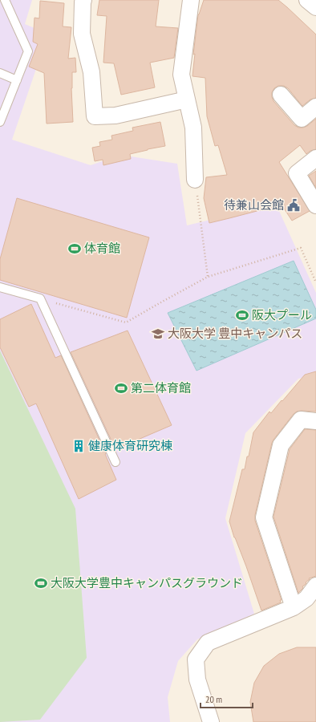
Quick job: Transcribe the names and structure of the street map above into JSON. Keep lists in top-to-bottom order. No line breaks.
{"places":{"public building":["待兼山会館"],"sports":["体育館","阪大プール","第二体育館","大阪大学豊中キャンパスグラウンド"],"school or university":["大阪大学 豊中キャンパス"],"building":["健康体育研究棟"]},"scale_bar":"20 m"}
